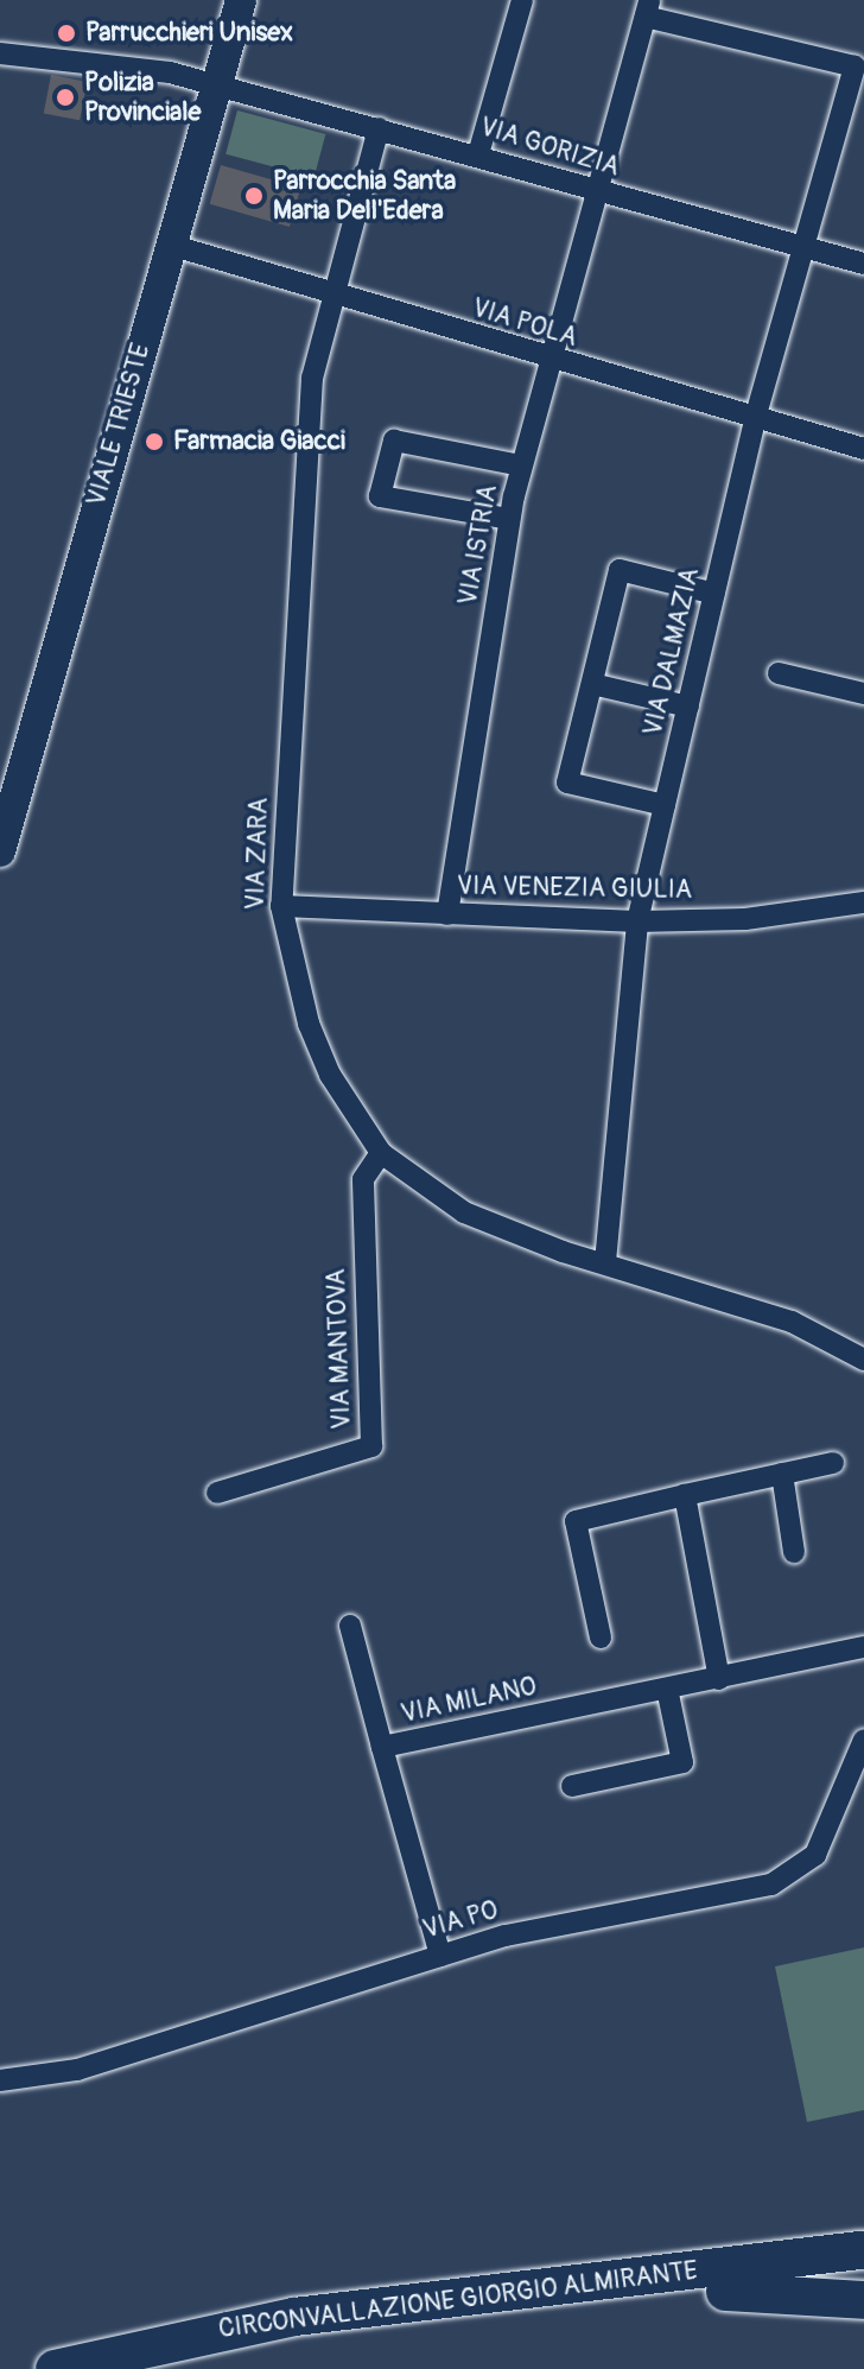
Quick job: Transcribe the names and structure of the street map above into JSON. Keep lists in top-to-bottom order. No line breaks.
{"streets":{"highway":["CIRCONVALLAZIONE GIORGIO ALMIRANTE"],"main road":["VIALE TRIESTE"],"street":["VIA GORIZIA","VIA POLA","VIA ISTRIA","VIA DALMAZIA","VIA ZARA","VIA VENEZIA GIULIA","VIA MANTOVA","VIA MILANO","VIA PO"]},"crossings":[["VIA GORIZIA","VIALE TRIESTE"],["VIA GORIZIA","VIA ISTRIA"],["VIA GORIZIA","VIA DALMAZIA"],["VIA GORIZIA","VIA ZARA"],["VIA POLA","VIALE TRIESTE"],["VIA POLA","VIA ISTRIA"],["VIA POLA","VIA DALMAZIA"],["VIA POLA","VIA ZARA"],["VIA ISTRIA","VIA DALMAZIA"],["VIA ISTRIA","VIA VENEZIA GIULIA"],["VIA DALMAZIA","VIA ZARA"],["VIA DALMAZIA","VIA VENEZIA GIULIA"],["VIA ZARA","VIA VENEZIA GIULIA"],["VIA ZARA","VIA MANTOVA"],["VIA MILANO","VIA PO"]],"places":["Parrucchieri Unisex","Polizia Provinciale","Parrocchia Santa Maria Dell'Edera","Farmacia Giacci"]}
